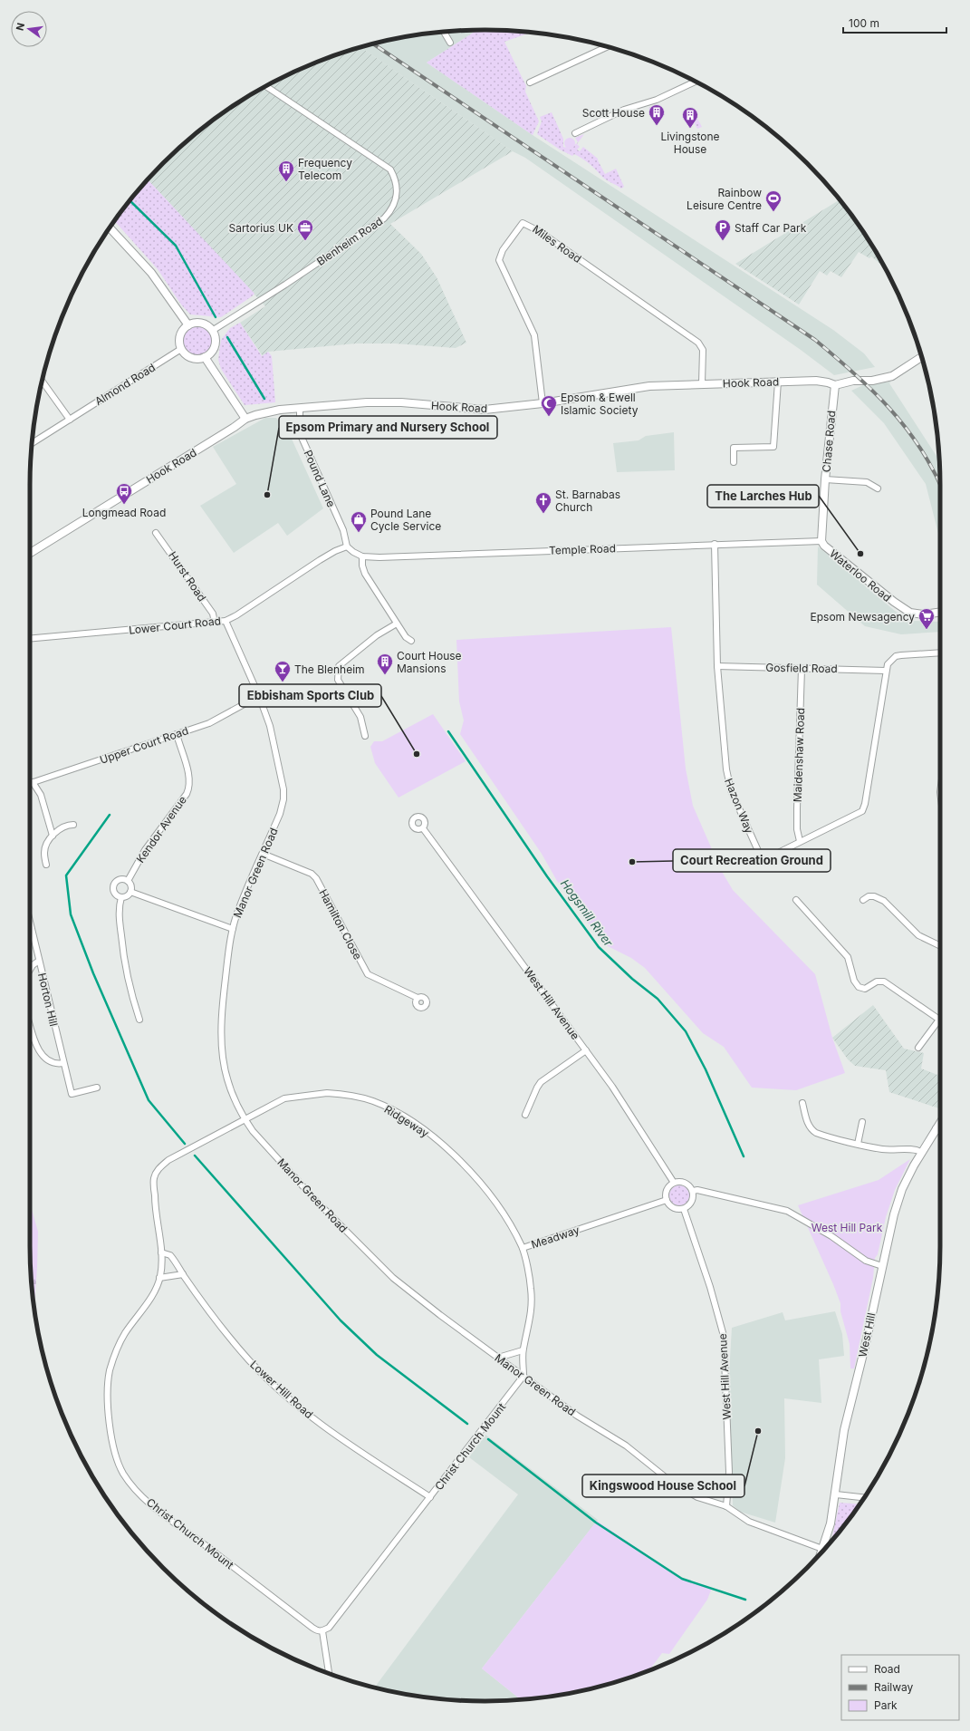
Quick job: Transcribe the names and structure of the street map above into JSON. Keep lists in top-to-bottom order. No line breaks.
{"streets":{"main road":["Hook Road","Chase Road","Waterloo Road","West Hill"],"street":["Blenheim Road","Miles Road","Almond Road","Pound Lane","Temple Road","Hurst Road","Lower Court Road","Gosfield Road","Upper Court Road","Maidenshaw Road","Hazon Way","Kendor Avenue","Manor Green Road","Hamilton Close","Horton Hill","West Hill Avenue","Ridgeway","Meadway","Lower Hill Road","Christ Church Mount"]},"crossings":[["Blenheim Road","Almond Road"],["Miles Road","Hook Road"],["Hook Road","Chase Road"],["Hook Road","Pound Lane"],["Chase Road","Temple Road"],["Chase Road","Waterloo Road"],["Pound Lane","Lower Court Road"],["Temple Road","Waterloo Road"],["Temple Road","Hazon Way"],["Hurst Road","Lower Court Road"],["Lower Court Road","Manor Green Road"],["Gosfield Road","Maidenshaw Road"],["Gosfield Road","Hazon Way"],["Upper Court Road","Kendor Avenue"],["Upper Court Road","Manor Green Road"],["Maidenshaw Road","Hazon Way"],["Manor Green Road","Hamilton Close"],["Manor Green Road","West Hill Avenue"],["Manor Green Road","Ridgeway"],["Manor Green Road","Meadway"],["Manor Green Road","West Hill"],["Manor Green Road","Christ Church Mount"],["West Hill Avenue","Meadway"],["Ridgeway","Meadway"],["Ridgeway","Christ Church Mount"],["Meadway","Christ Church Mount"],["Lower Hill Road","Christ Church Mount"]],"water":["Hogsmill River"],"parks":["West Hill Park"],"places":{"building":["Scott House","Livingstone House","Frequency Telecom","Court House Mansions"],"sports":["Rainbow Leisure Centre"],"office":["Sartorius UK"],"parking":["Staff Car Park"],"mosque":["Epsom & Ewell Islamic Society"],"other":["Epsom Primary and Nursery School","The Larches Hub","Ebbisham Sports Club","Court Recreation Ground","Kingswood House School"],"bus stop":["Longmead Road"],"church":["St. Barnabas Church"],"shop":["Pound Lane Cycle Service"],"supermarket":["Epsom Newsagency"],"bar":["The Blenheim"]},"legend":["Road","Railway","Park"],"scale_bar":"100 m","north":"left"}
